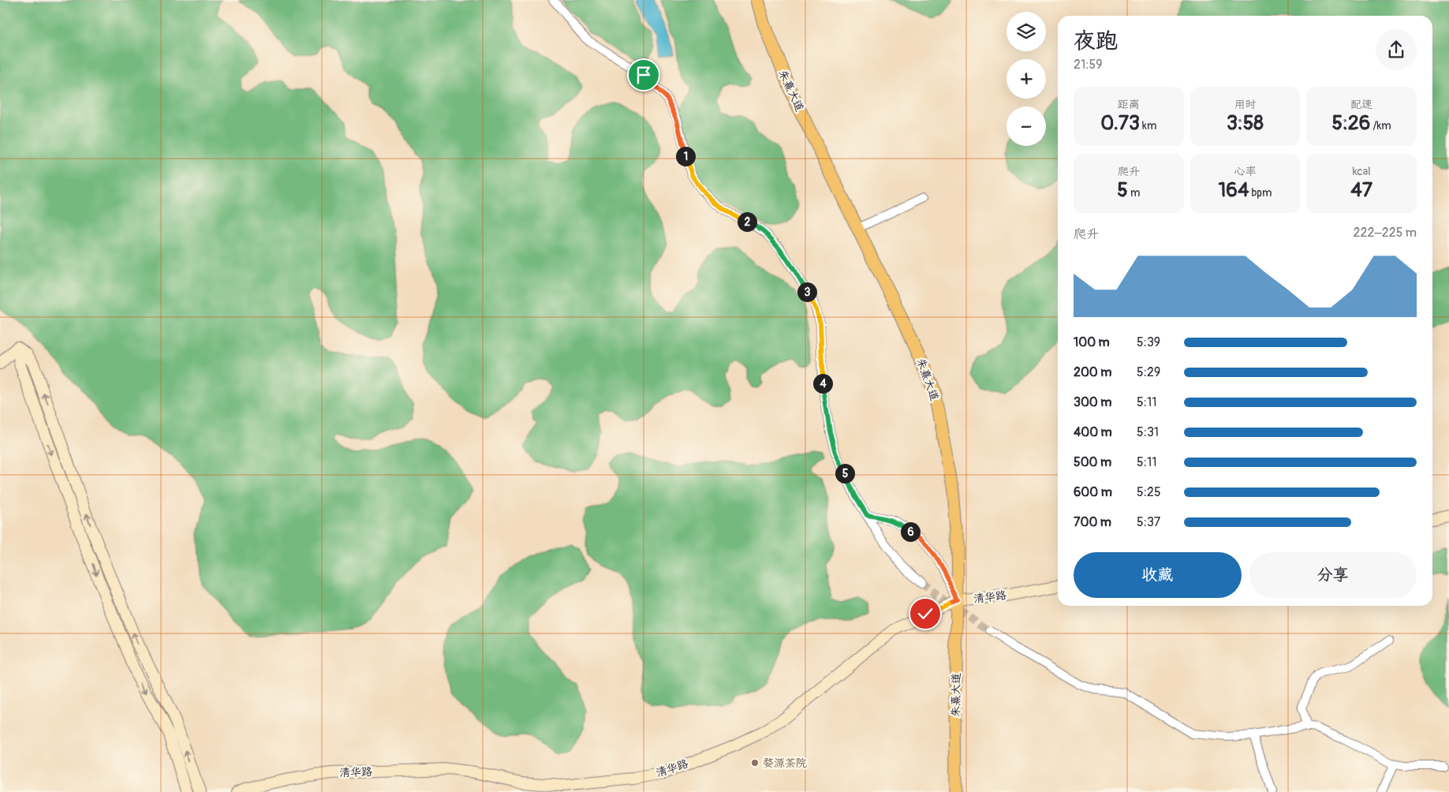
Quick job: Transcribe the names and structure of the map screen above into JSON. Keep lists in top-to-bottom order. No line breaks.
{"streets":{"main road":["朱熹大道","清华路"]},"crossings":[["朱熹大道","清华路"]],"places":["婺源茶院"],"page":{"map_buttons":["+","−"],"heading":["夜跑","21:59"],"stats":[["距离","0.73 km"],["用时","3:58"],["配速","5:26 /km"],["爬升","5 m"],["心率","164 bpm"],["kcal","47"]],"pins":["1","2","3","4","5","6"],"chart":["爬升","222–225 m"],"list":[{"name":"100 m","note":"5:39"},{"name":"200 m","note":"5:29"},{"name":"300 m","note":"5:11"},{"name":"400 m","note":"5:31"},{"name":"500 m","note":"5:11"},{"name":"600 m","note":"5:25"},{"name":"700 m","note":"5:37"}],"buttons":["收藏","分享"]}}
